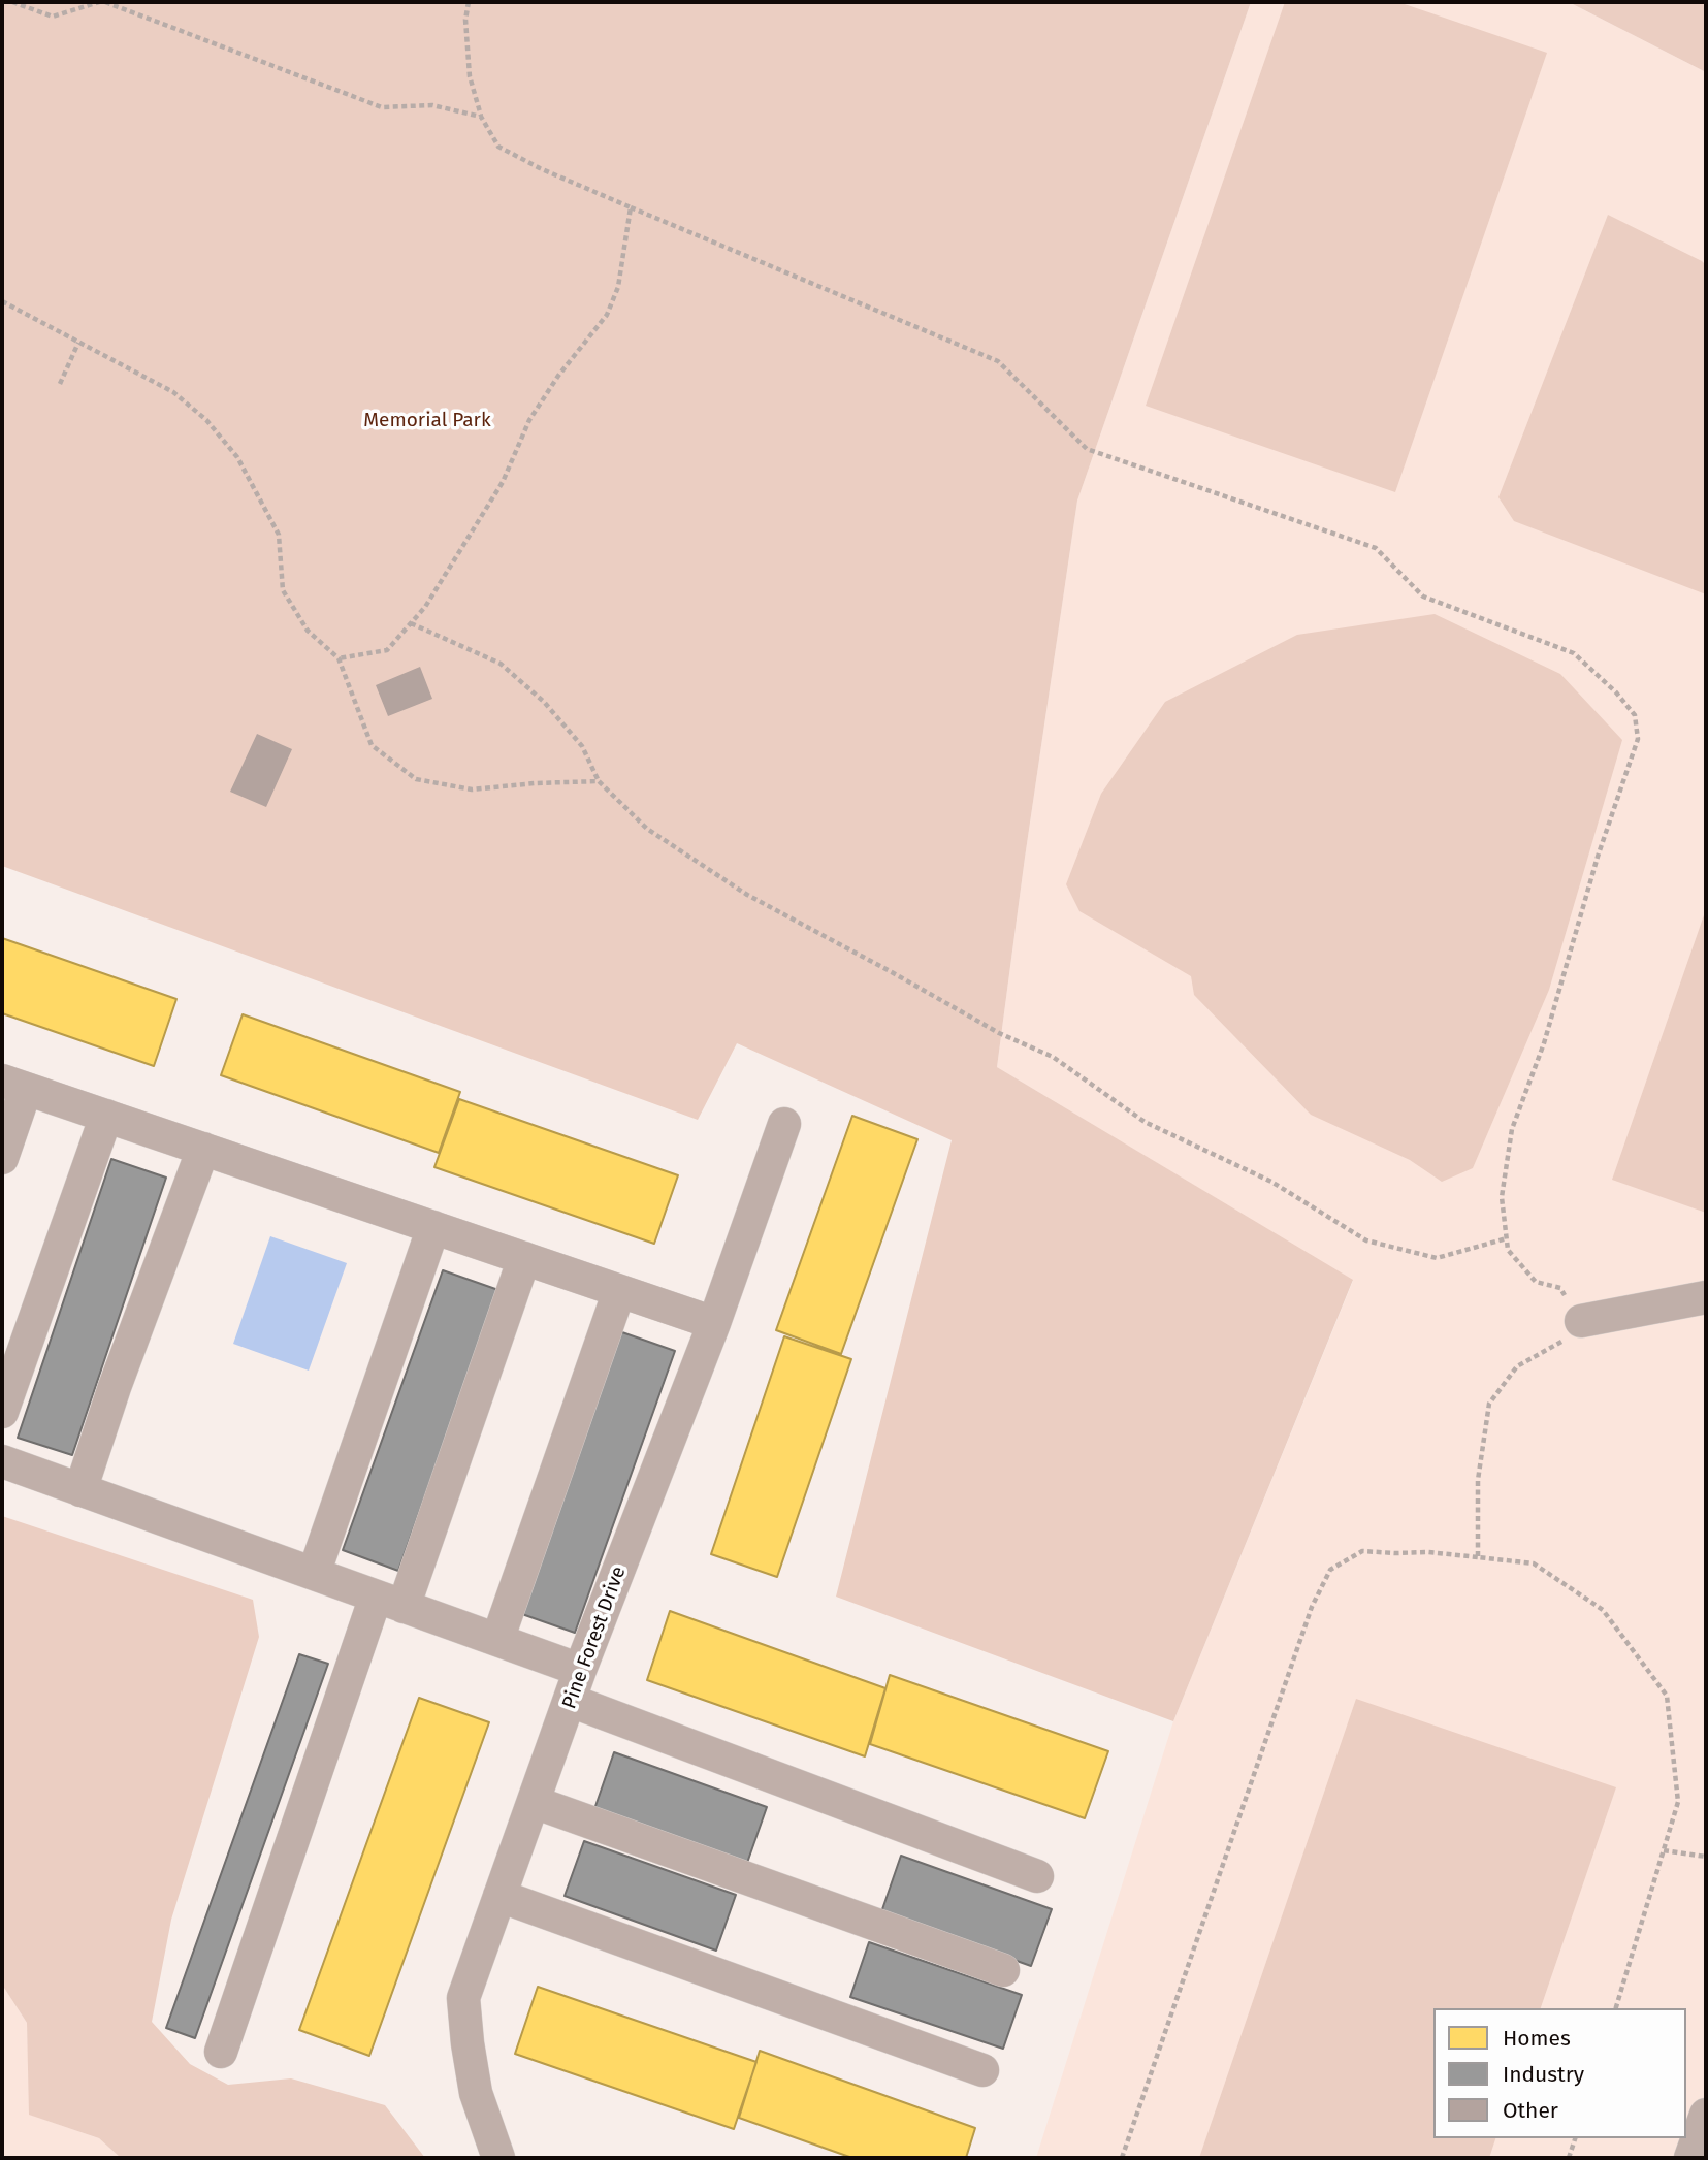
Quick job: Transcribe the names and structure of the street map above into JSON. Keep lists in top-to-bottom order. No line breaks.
{"streets":{"street":["Pine Forest Drive"]},"parks":["Memorial Park"],"legend":["Homes","Industry","Other"]}
